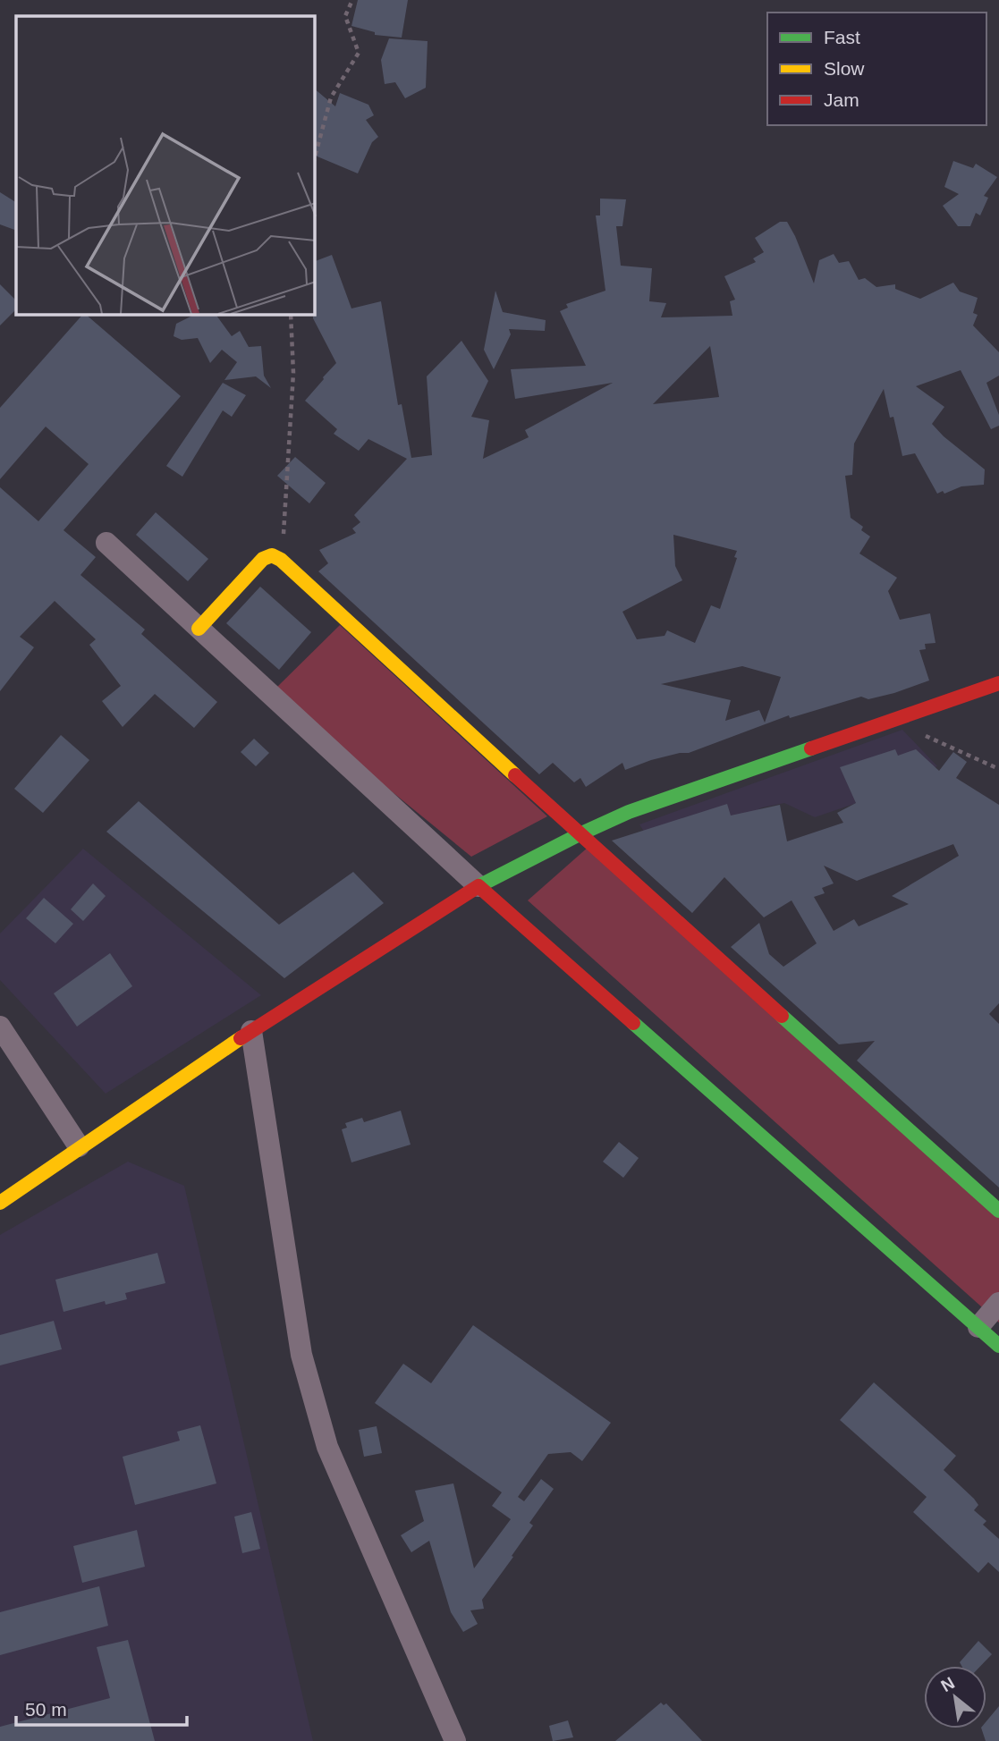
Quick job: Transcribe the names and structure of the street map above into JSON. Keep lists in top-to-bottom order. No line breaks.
{"legend":["Fast","Slow","Jam"],"scale_bar":"50 m","north":"top left"}
